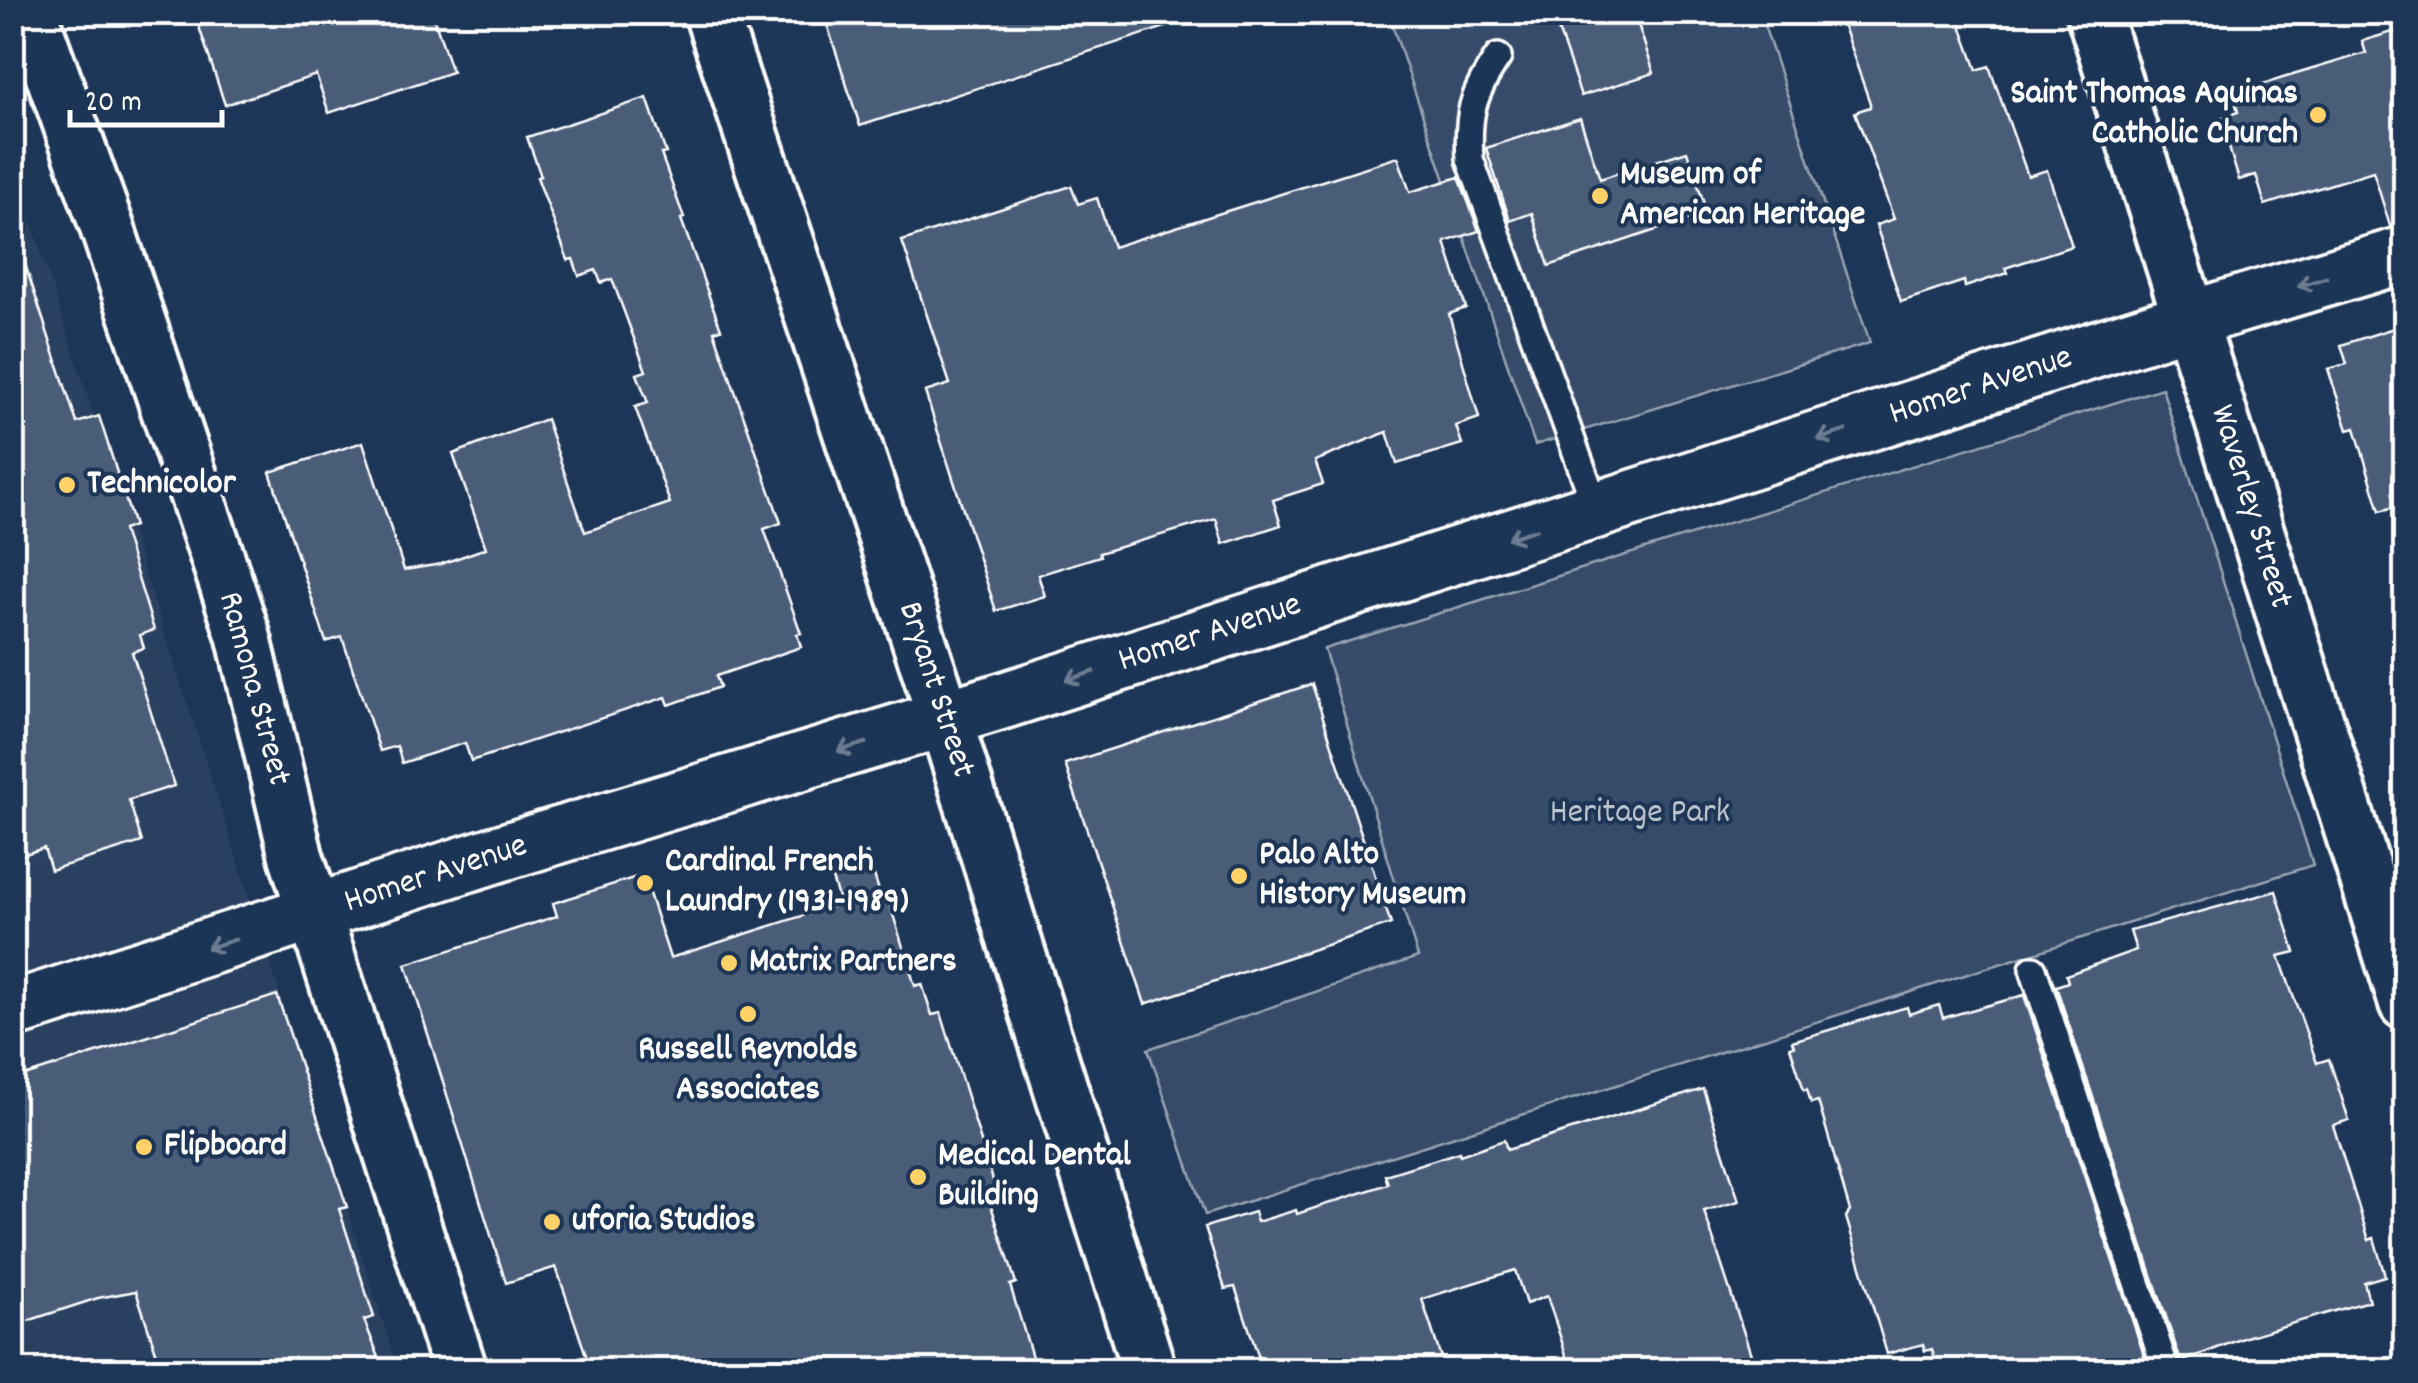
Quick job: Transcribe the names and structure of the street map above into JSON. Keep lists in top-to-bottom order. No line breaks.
{"streets":{"street":["Homer Avenue","Waverley Street","Ramona Street","Bryant Street"]},"crossings":[["Homer Avenue","Waverley Street"],["Homer Avenue","Ramona Street"],["Homer Avenue","Bryant Street"]],"one_way":["Homer Avenue"],"parks":["Heritage Park"],"places":["Saint Thomas Aquinas Catholic Church","Museum of American Heritage","Technicolor","Palo Alto History Museum","Cardinal French Laundry (1931-1989)","Matrix Partners","Russell Reynolds Associates","Flipboard","Medical Dental Building","uforia Studios"],"scale_bar":"20 m"}
